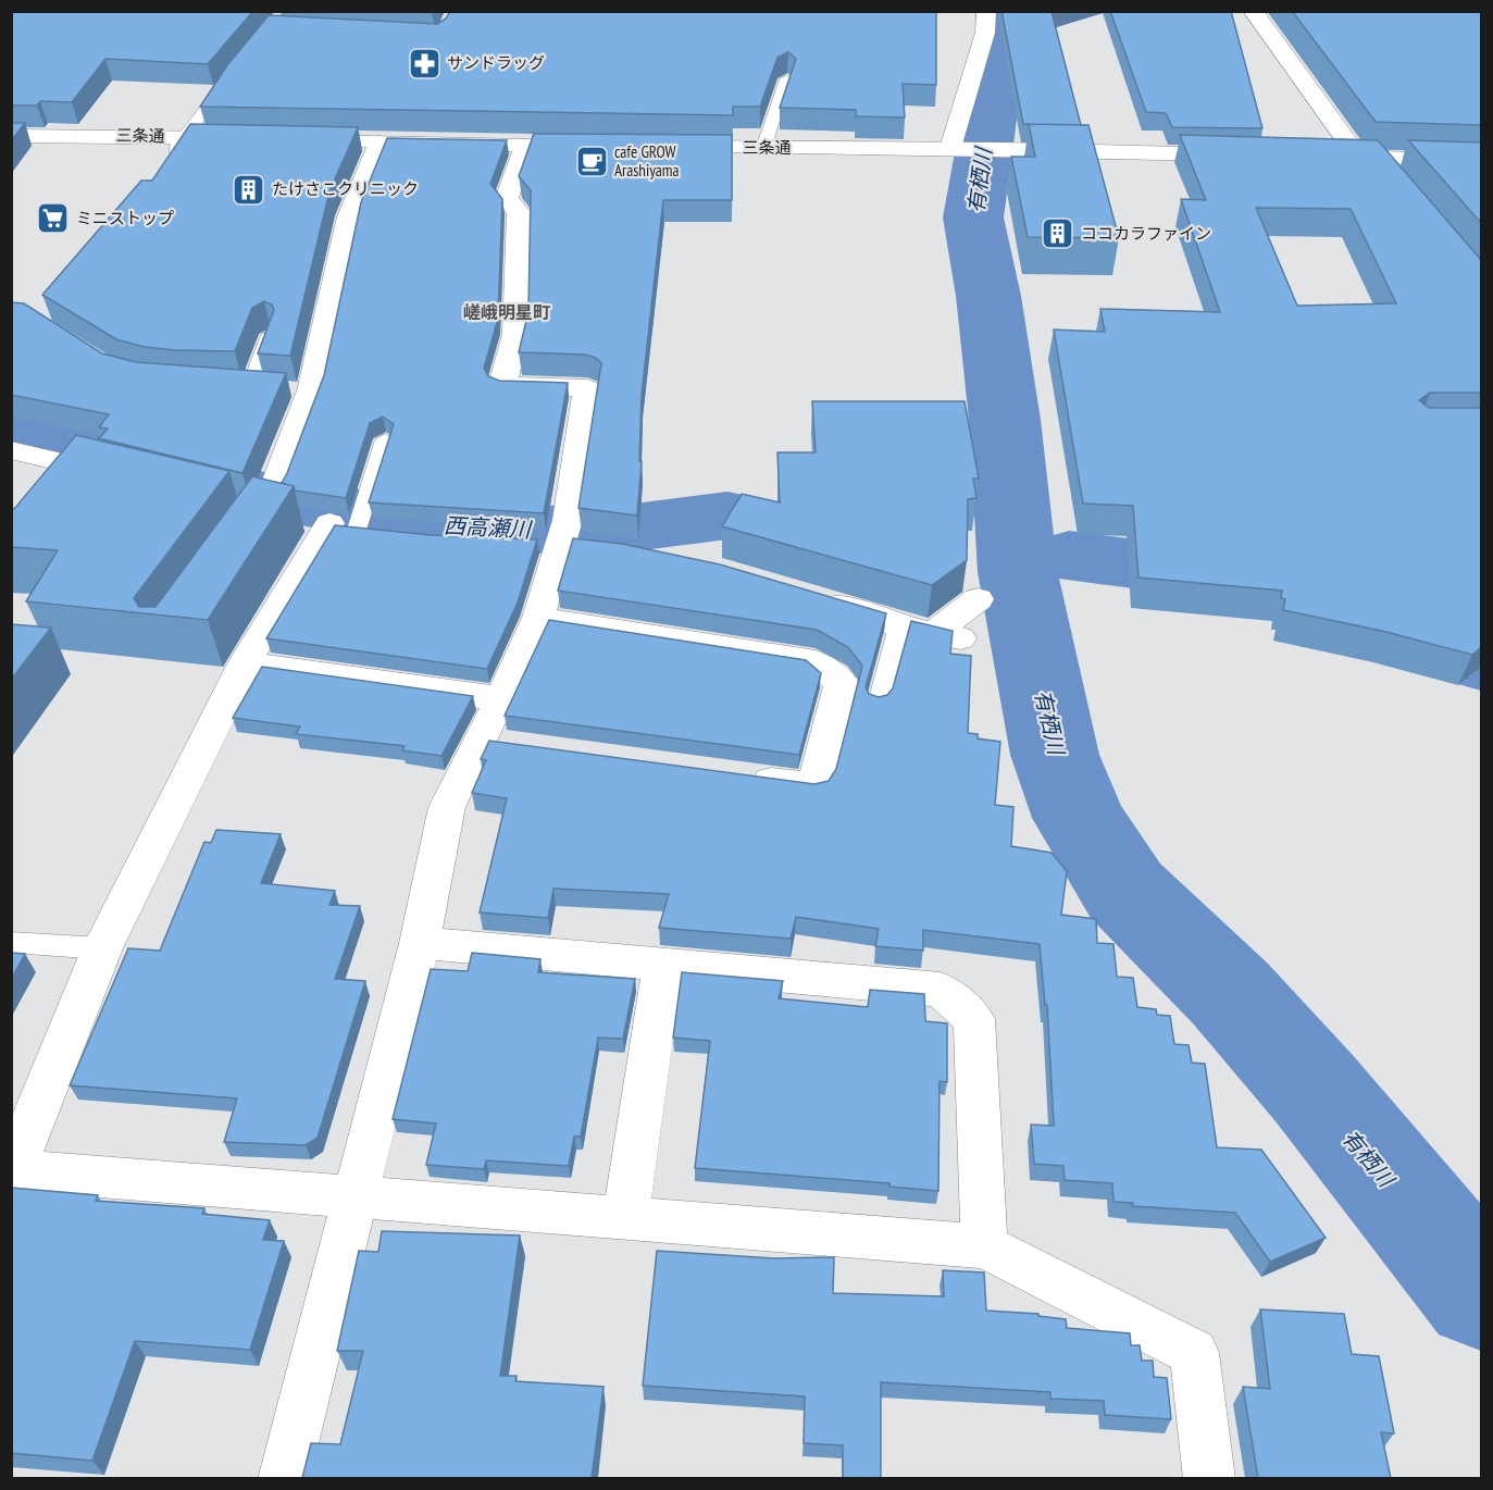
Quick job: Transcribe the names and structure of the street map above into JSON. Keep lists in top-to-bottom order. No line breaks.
{"streets":{"street":["三条通"]},"districts":["嵯峨明星町"],"water":["有栖川","西高瀬川"],"places":{"pharmacy":["サンドラッグ"],"cafe":["cafe GROW Arashiyama"],"building":["たけさこクリニック","ココカラファイン"],"supermarket":["ミニストップ"]}}
